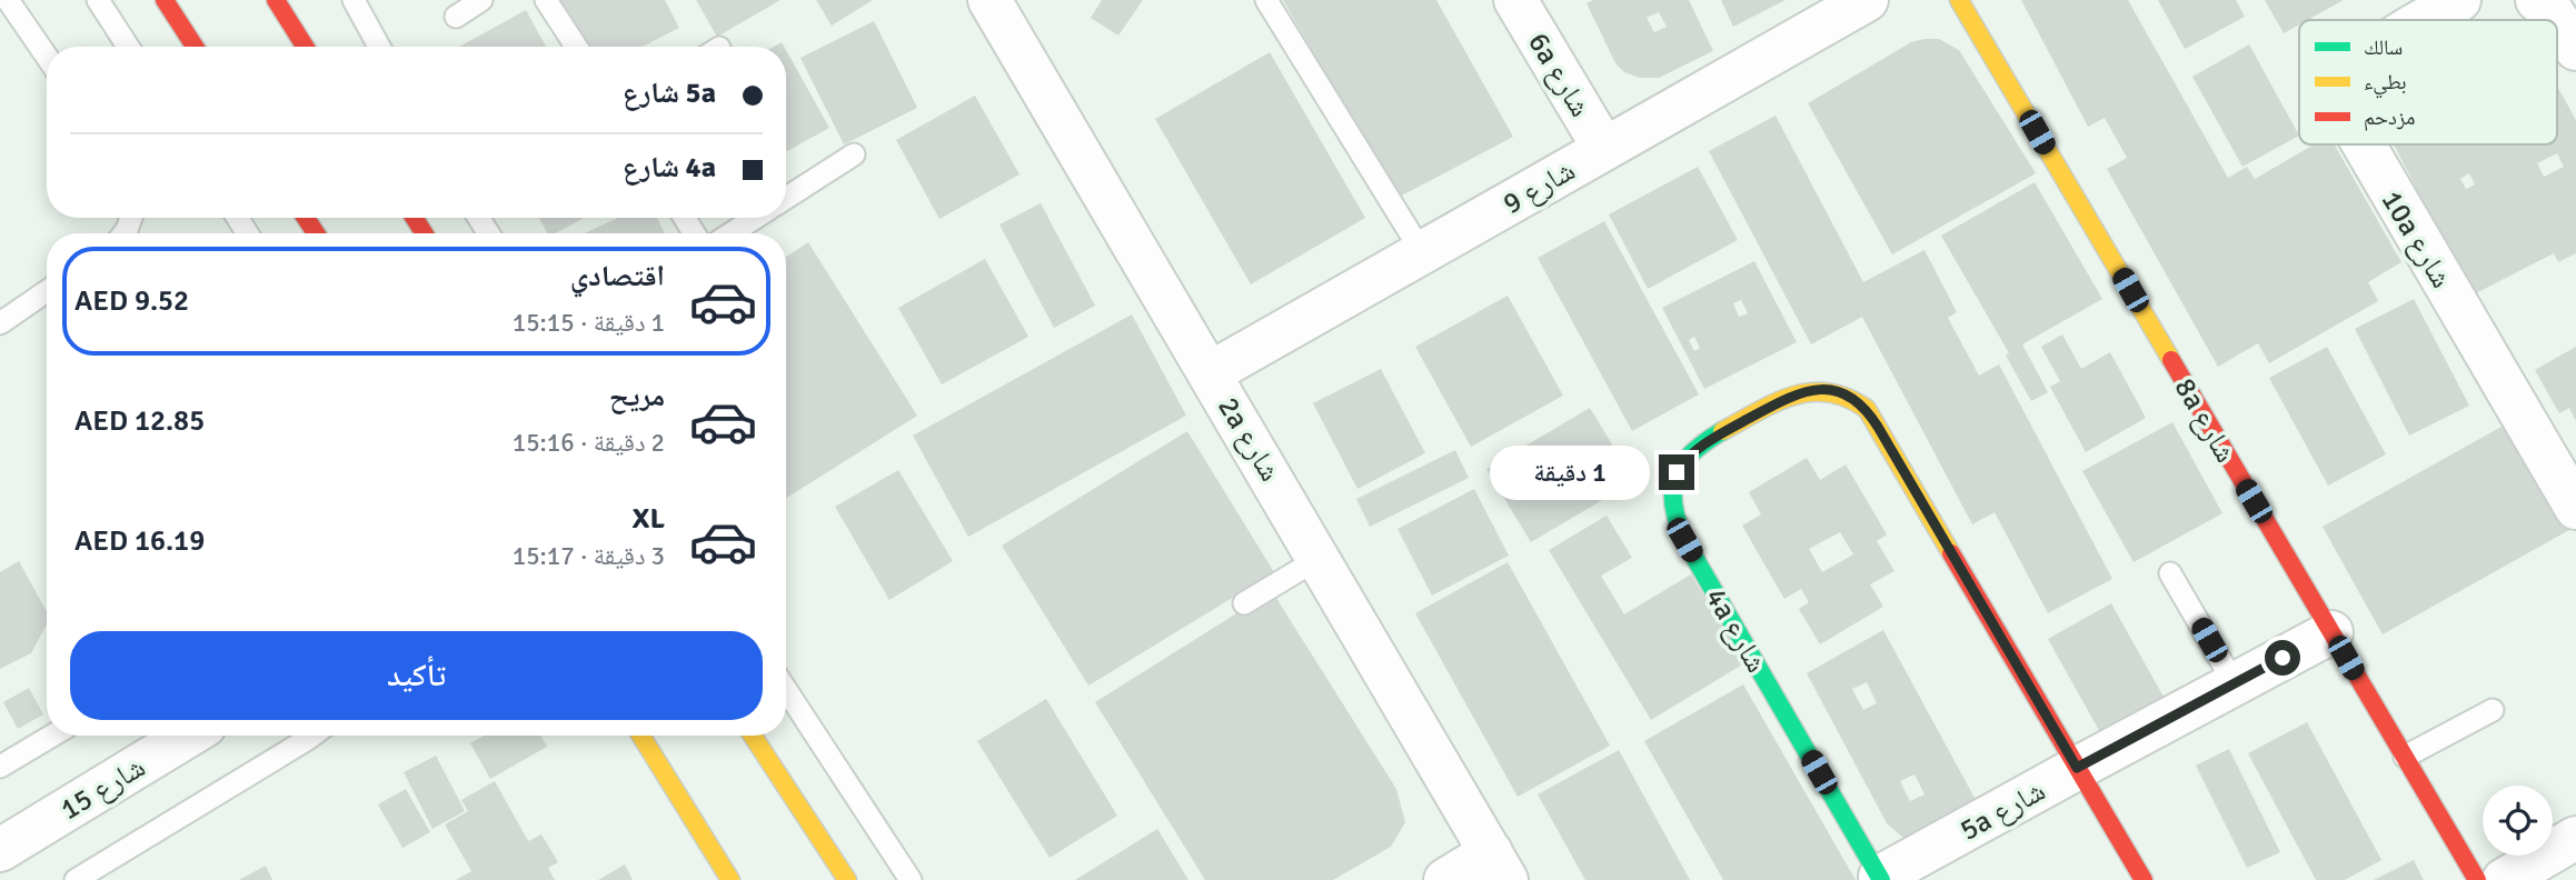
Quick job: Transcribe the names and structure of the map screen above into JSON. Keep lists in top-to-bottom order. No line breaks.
{"streets":{"street":["6a شارع","شارع 9","10a شارع","8a شارع","2a شارع","4a شارع","شارع 15","5a شارع"]},"crossings":[["6a شارع","شارع 9"],["شارع 9","2a شارع"],["8a شارع","5a شارع"],["4a شارع","5a شارع"]],"legend":["سالك","بطيء","مزدحم"],"page":{"banner":["5a شارع","4a شارع"],"list":[{"name":"اقتصادي","note":"1 دقيقة · 15:15","value":"AED 9.52"},{"name":"مريح","note":"2 دقيقة · 15:16","value":"AED 12.85"},{"name":"XL","note":"3 دقيقة · 15:17","value":"AED 16.19"}],"bubble":"1 دقيقة","buttons":"تأكيد"}}
